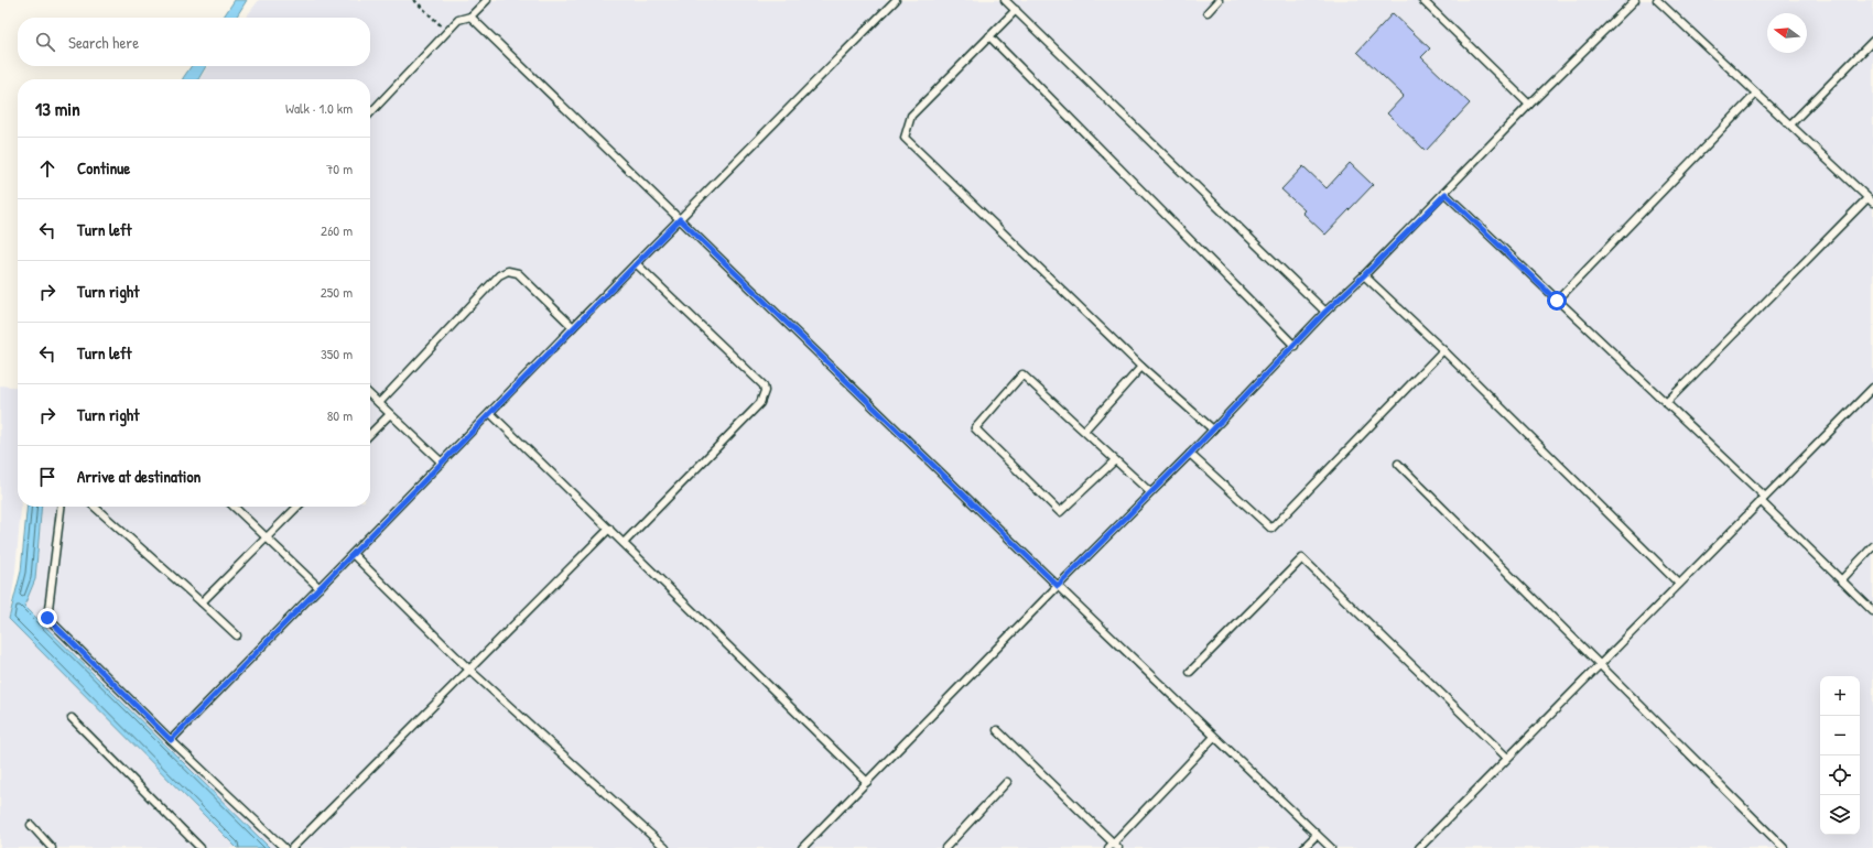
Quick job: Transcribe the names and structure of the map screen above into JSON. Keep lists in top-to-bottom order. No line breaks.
{"north":"left","page":{"search":"Search here","heading":["13 min","Walk · 1.0 km"],"list":[["Continue","70 m"],["Turn left","260 m"],["Turn right","250 m"],["Turn left","350 m"],["Turn right","80 m"],"Arrive at destination"],"map_buttons":["+","−"]}}
